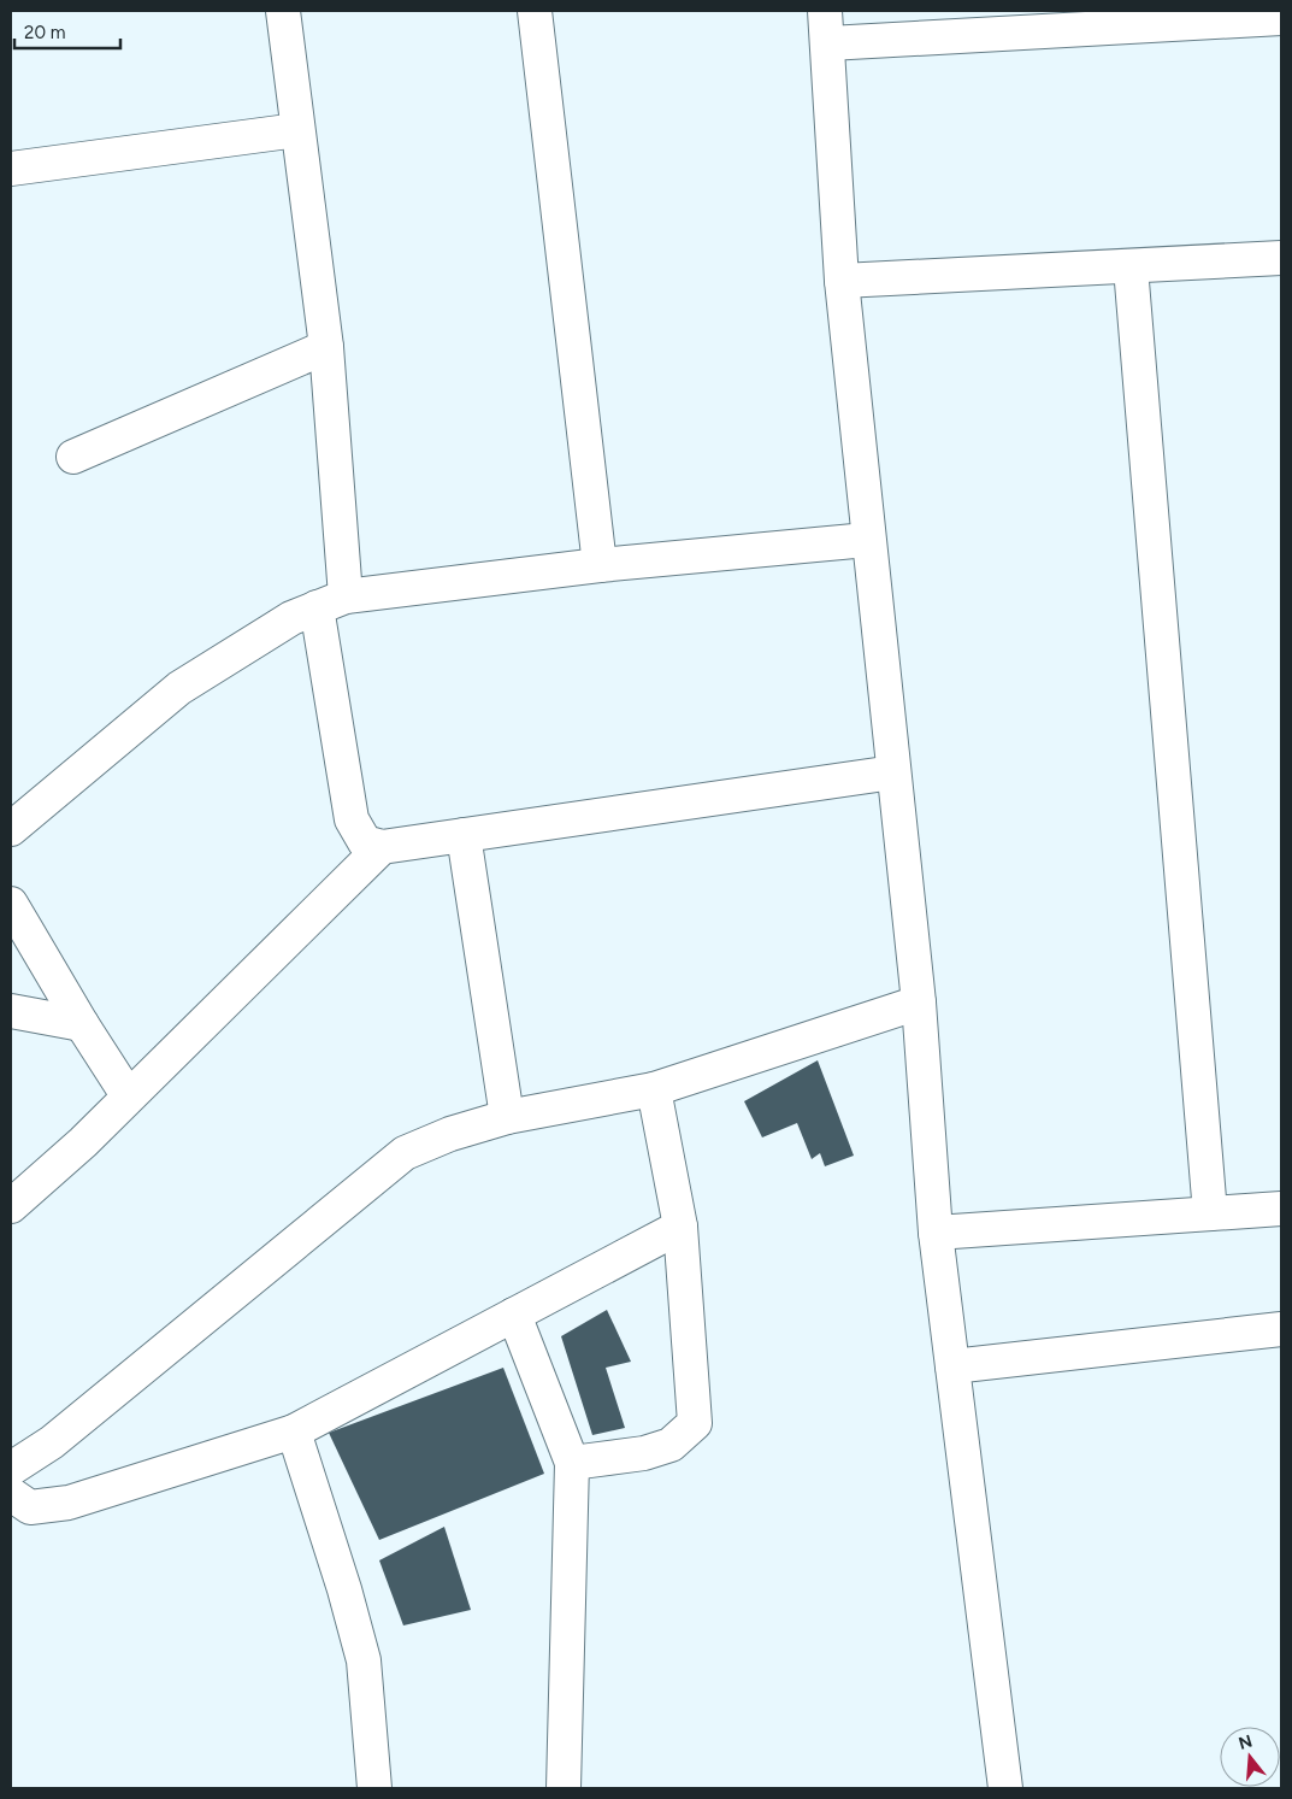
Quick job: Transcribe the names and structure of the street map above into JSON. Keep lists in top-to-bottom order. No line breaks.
{"scale_bar":"20 m","north":"top"}
